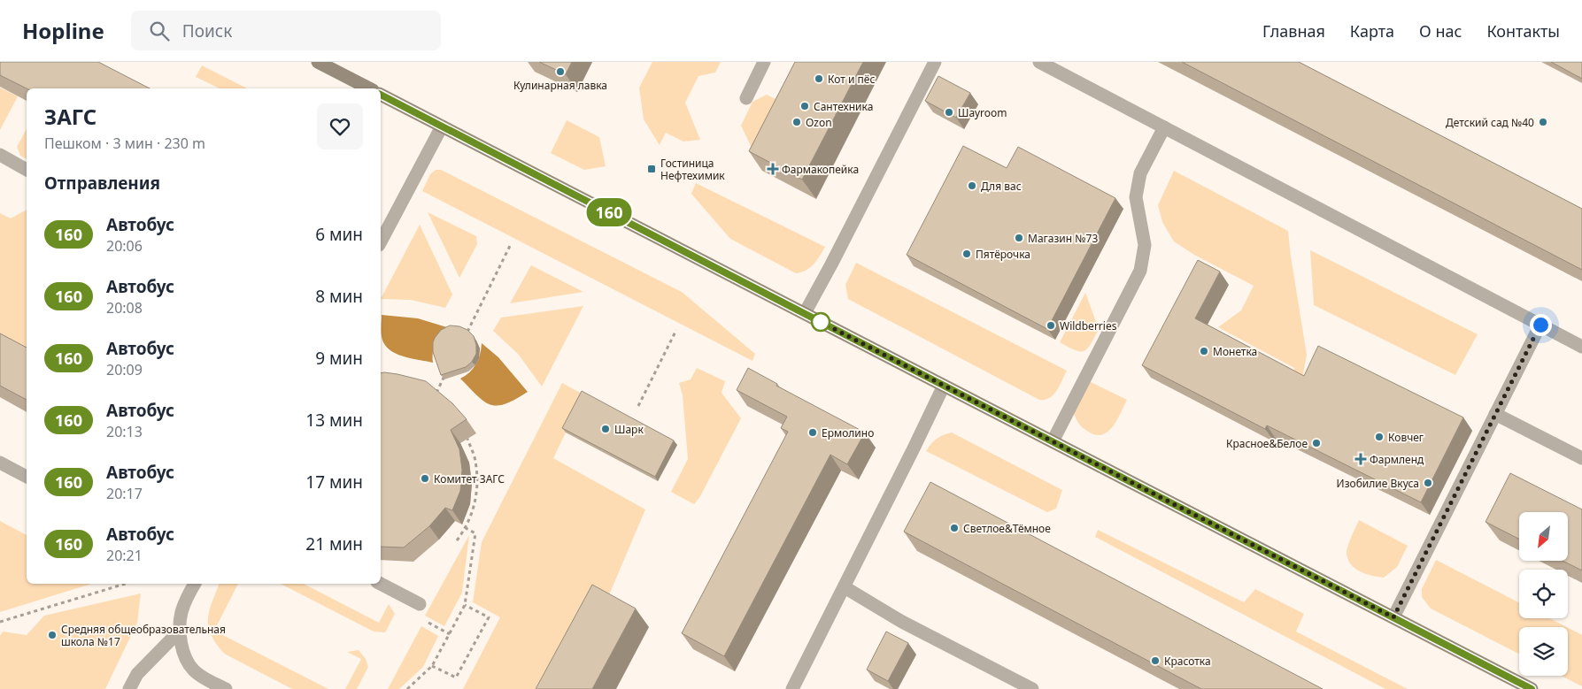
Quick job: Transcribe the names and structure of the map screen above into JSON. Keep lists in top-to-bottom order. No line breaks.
{"places":{"other":["Кулинарная лавка","Кот и пёс","Сантехника","Шауroom","Ozon","Детский сад №40","Для вас","Магазин №73","Пятёрочка","Wildberries","Монетка","Шарк","Ермолино","Ковчег","Красное&Белое","Комитет ЗАГС","Изобилие Вкуса","Светлое&Тёмное","Средняя общеобразовательная школа №17","Красотка"],"transit":["Гостиница Нефтехимик"],"health":["Фармакопейка","Фармленд"]},"lines":["bus line 160"],"north":"bottom left","page":{"header":"Hopline","search":"Поиск","nav":["Главная","Карта","О нас","Контакты"],"on_map":"160","heading":[["ЗАГС","Пешком · 3 мин · 230 m"],"Отправления"],"list":[{"mark":"160","name":"Автобус","note":"20:06","value":"6 мин"},{"mark":"160","name":"Автобус","note":"20:08","value":"8 мин"},{"mark":"160","name":"Автобус","note":"20:09","value":"9 мин"},{"mark":"160","name":"Автобус","note":"20:13","value":"13 мин"},{"mark":"160","name":"Автобус","note":"20:17","value":"17 мин"},{"mark":"160","name":"Автобус","note":"20:21","value":"21 мин"}]}}
